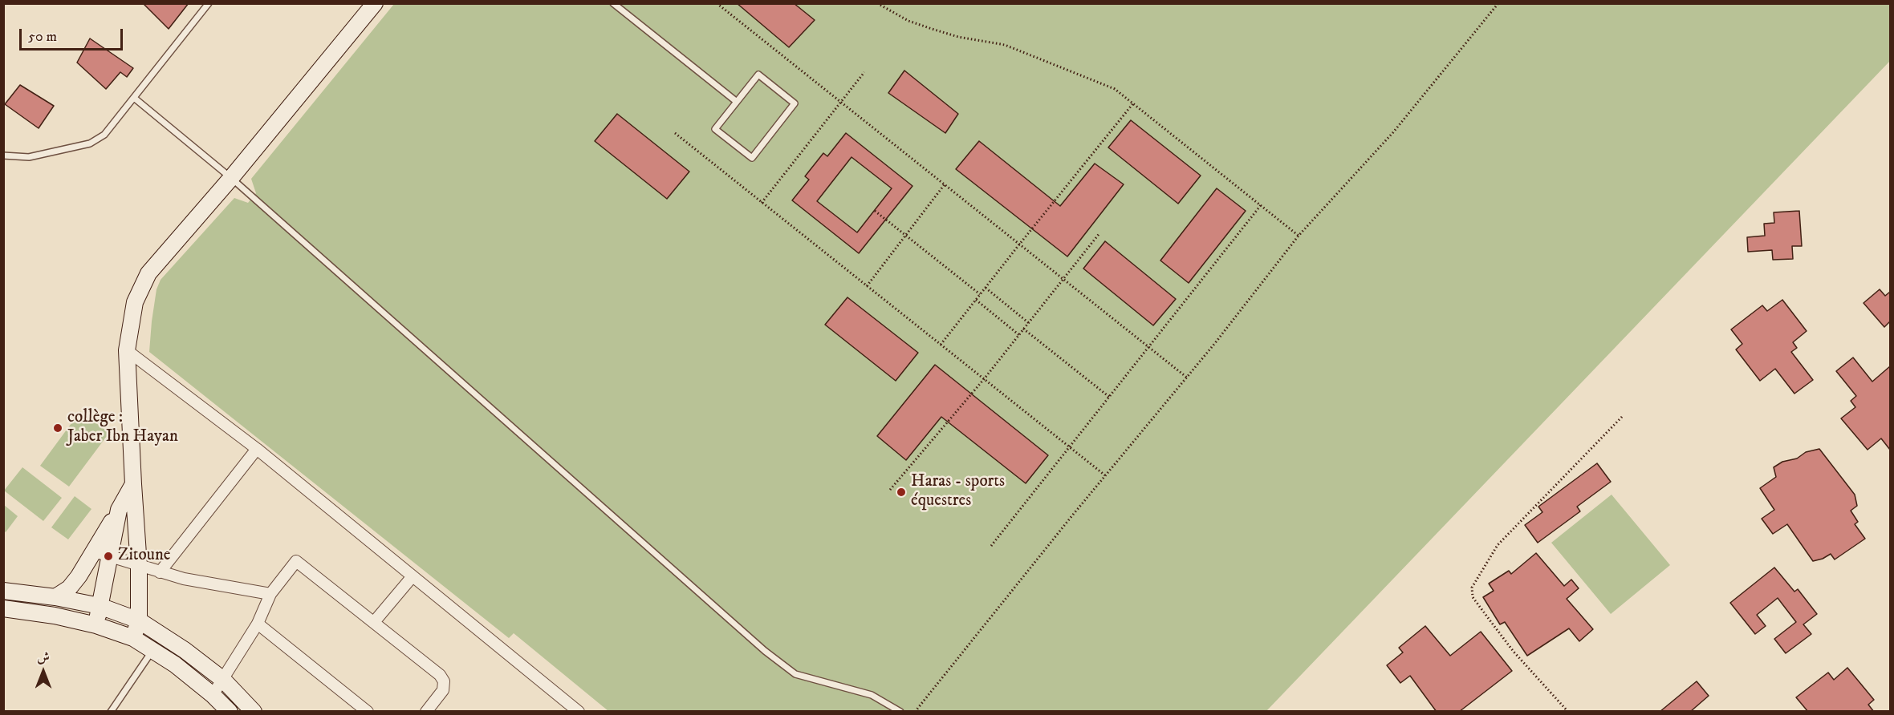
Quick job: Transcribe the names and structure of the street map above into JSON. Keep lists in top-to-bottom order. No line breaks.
{"places":["collège : Jaber Ibn Hayan","Haras - sports équestres","Zitoune"],"scale_bar":"50 m","north":"top"}
